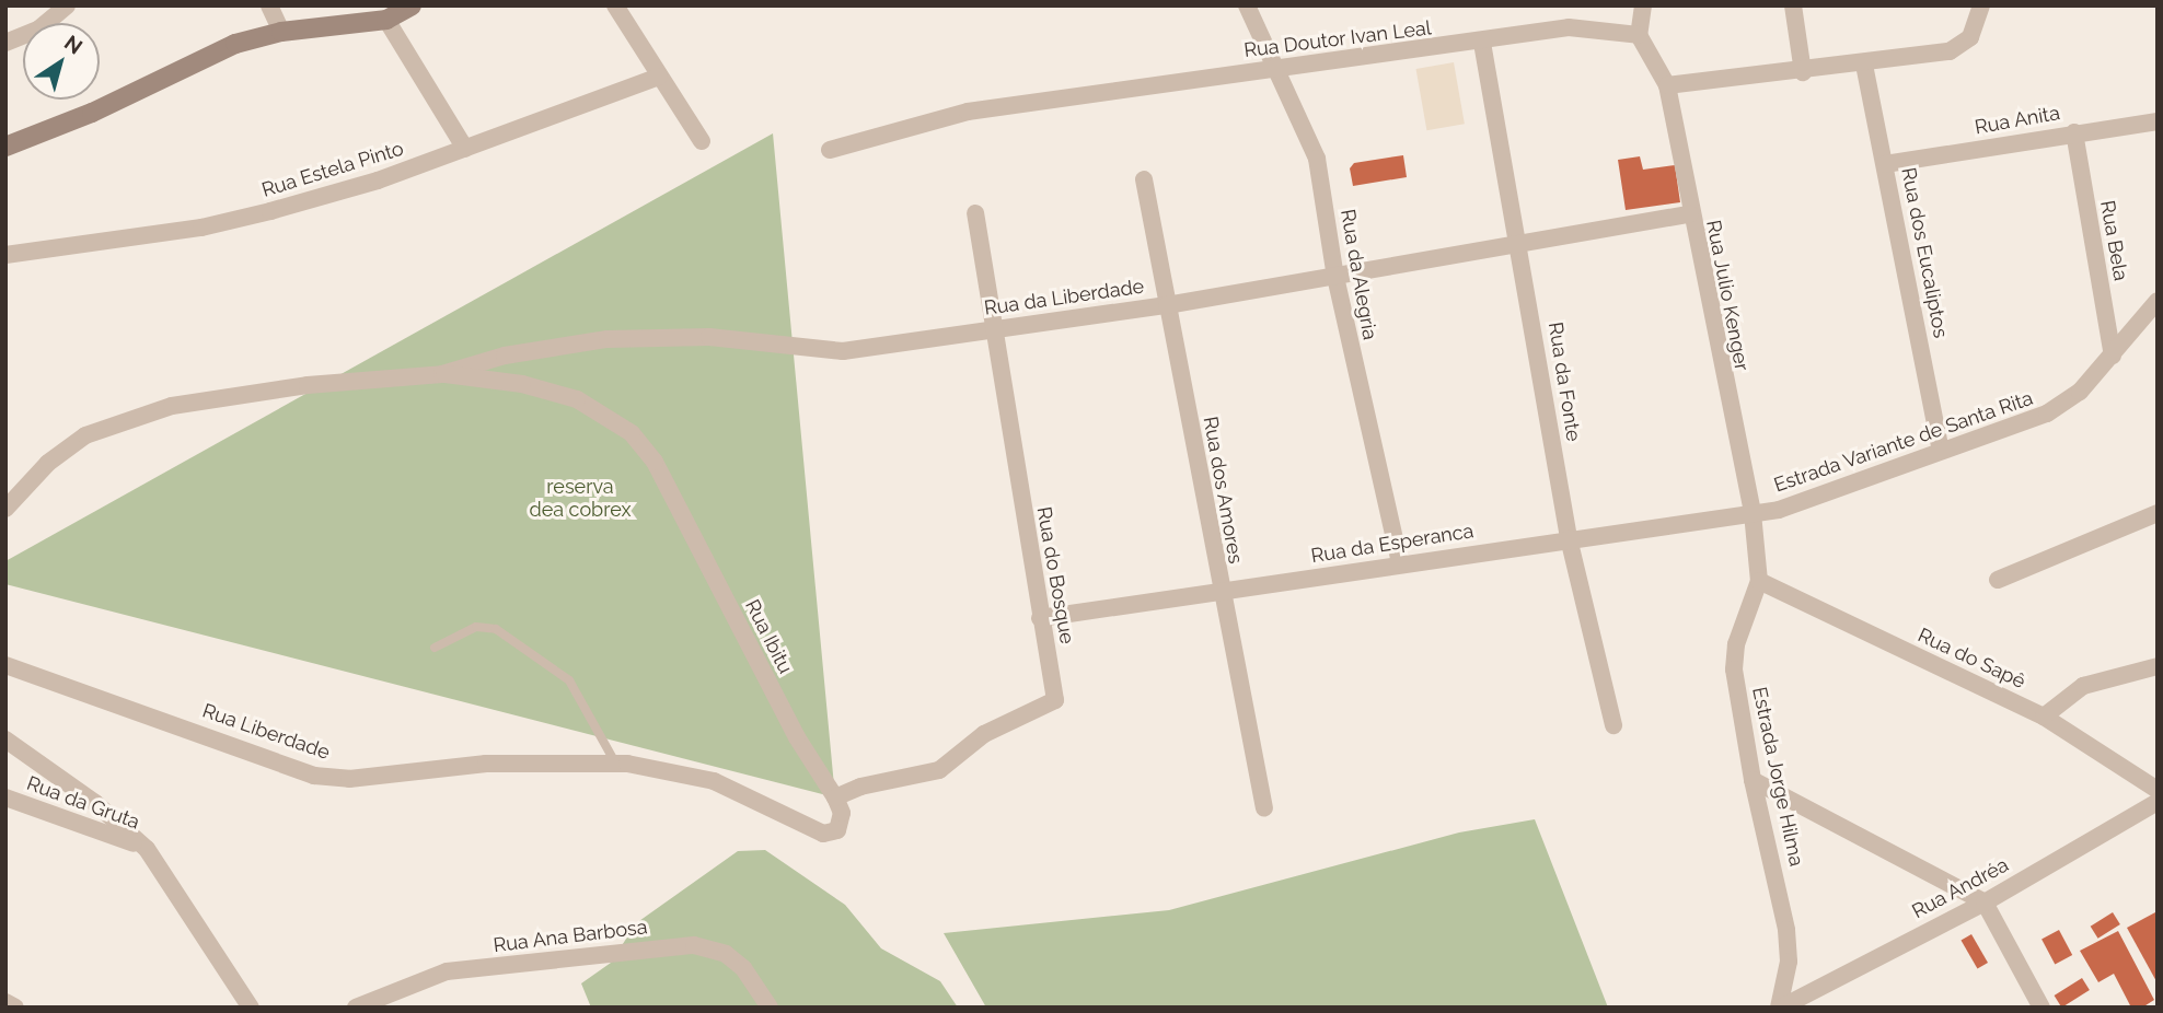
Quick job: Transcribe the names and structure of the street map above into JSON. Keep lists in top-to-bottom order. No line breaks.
{"streets":{"street":["Rua Doutor Ivan Leal","Rua Anita","Rua Estela Pinto","Rua Bela","Rua dos Eucaliptos","Rua da Alegria","Rua Julio Kenger","Rua da Liberdade","Rua da Fonte","Estrada Variante de Santa Rita","Rua dos Amores","Rua da Esperanca","Rua do Bosque","Rua Ibitu","Rua do Sapê","Rua Liberdade","Estrada Jorge Hilma","Rua da Gruta","Rua Andréa","Rua Ana Barbosa"]},"crossings":[["Rua Doutor Ivan Leal","Rua da Alegria"],["Rua Doutor Ivan Leal","Rua da Fonte"],["Rua Anita","Rua Bela"],["Rua Anita","Rua dos Eucaliptos"],["Rua Bela","Estrada Variante de Santa Rita"],["Rua dos Eucaliptos","Estrada Variante de Santa Rita"],["Rua da Alegria","Rua da Liberdade"],["Rua da Alegria","Rua da Esperanca"],["Rua Julio Kenger","Rua da Liberdade"],["Rua Julio Kenger","Estrada Variante de Santa Rita"],["Rua Julio Kenger","Rua da Esperanca"],["Rua Julio Kenger","Estrada Jorge Hilma"],["Rua da Liberdade","Rua da Fonte"],["Rua da Liberdade","Rua dos Amores"],["Rua da Liberdade","Rua do Bosque"],["Rua da Liberdade","Rua Ibitu"],["Rua da Fonte","Rua da Esperanca"],["Estrada Variante de Santa Rita","Rua da Esperanca"],["Estrada Variante de Santa Rita","Estrada Jorge Hilma"],["Rua dos Amores","Rua da Esperanca"],["Rua da Esperanca","Rua do Bosque"],["Rua da Esperanca","Estrada Jorge Hilma"],["Rua do Bosque","Rua Ibitu"],["Rua do Sapê","Estrada Jorge Hilma"],["Estrada Jorge Hilma","Rua Andréa"]],"parks":["reserva dea cobrex"],"north":"top right"}
